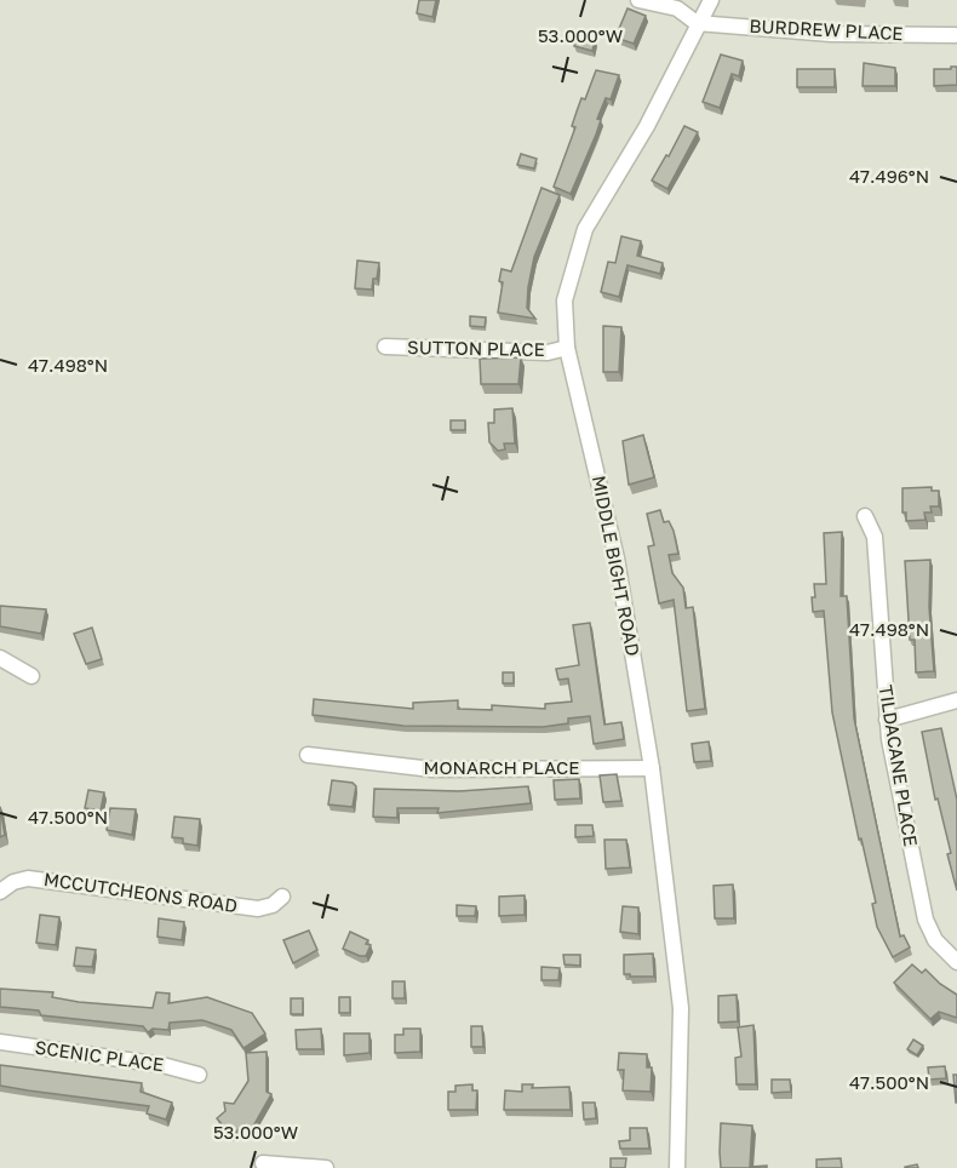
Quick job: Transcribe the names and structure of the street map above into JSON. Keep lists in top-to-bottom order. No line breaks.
{"streets":{"street":["BURDREW PLACE","SUTTON PLACE","MIDDLE BIGHT ROAD","TILDACANE PLACE","MONARCH PLACE","MCCUTCHEONS ROAD","SCENIC PLACE"]},"crossings":[["BURDREW PLACE","MIDDLE BIGHT ROAD"],["SUTTON PLACE","MIDDLE BIGHT ROAD"],["MIDDLE BIGHT ROAD","MONARCH PLACE"]],"coordinates":["53.000°W","47.496°N","47.498°N","47.500°N"]}
